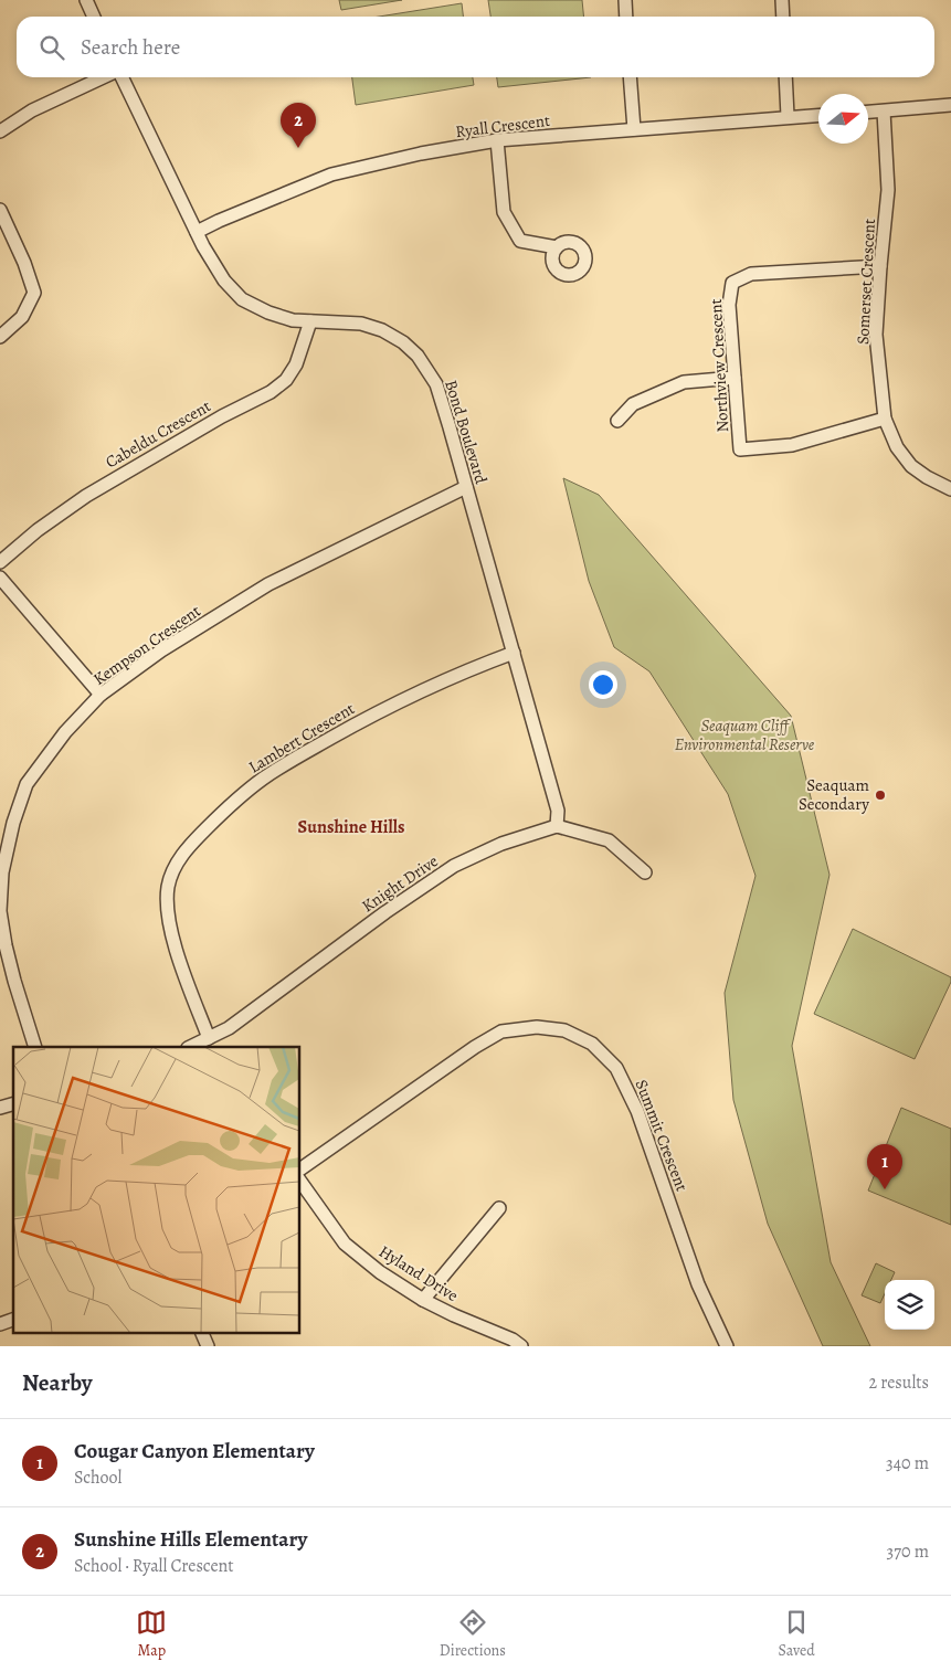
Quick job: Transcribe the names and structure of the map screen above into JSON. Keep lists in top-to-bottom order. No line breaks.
{"streets":{"street":["Ryall Crescent","Somerset Crescent","Northview Crescent","Bond Boulevard","Cabeldu Crescent","Kempson Crescent","Lambert Crescent","Knight Drive","Summit Crescent","Hyland Drive"]},"crossings":[["Ryall Crescent","Bond Boulevard"],["Somerset Crescent","Northview Crescent"],["Bond Boulevard","Cabeldu Crescent"],["Bond Boulevard","Kempson Crescent"],["Bond Boulevard","Lambert Crescent"],["Bond Boulevard","Knight Drive"],["Lambert Crescent","Knight Drive"]],"districts":["Sunshine Hills"],"parks":["Seaquam Cliff Environmental Reserve"],"places":["Seaquam Secondary"],"north":"right","page":{"search":"Search here","pins":["2","1"],"heading":["Nearby","2 results"],"list":[{"mark":"1","name":"Cougar Canyon Elementary","note":"School","value":"340 m"},{"mark":"2","name":"Sunshine Hills Elementary","note":"School · Ryall Crescent","value":"370 m"}],"nav":["Map","Directions","Saved"]}}
